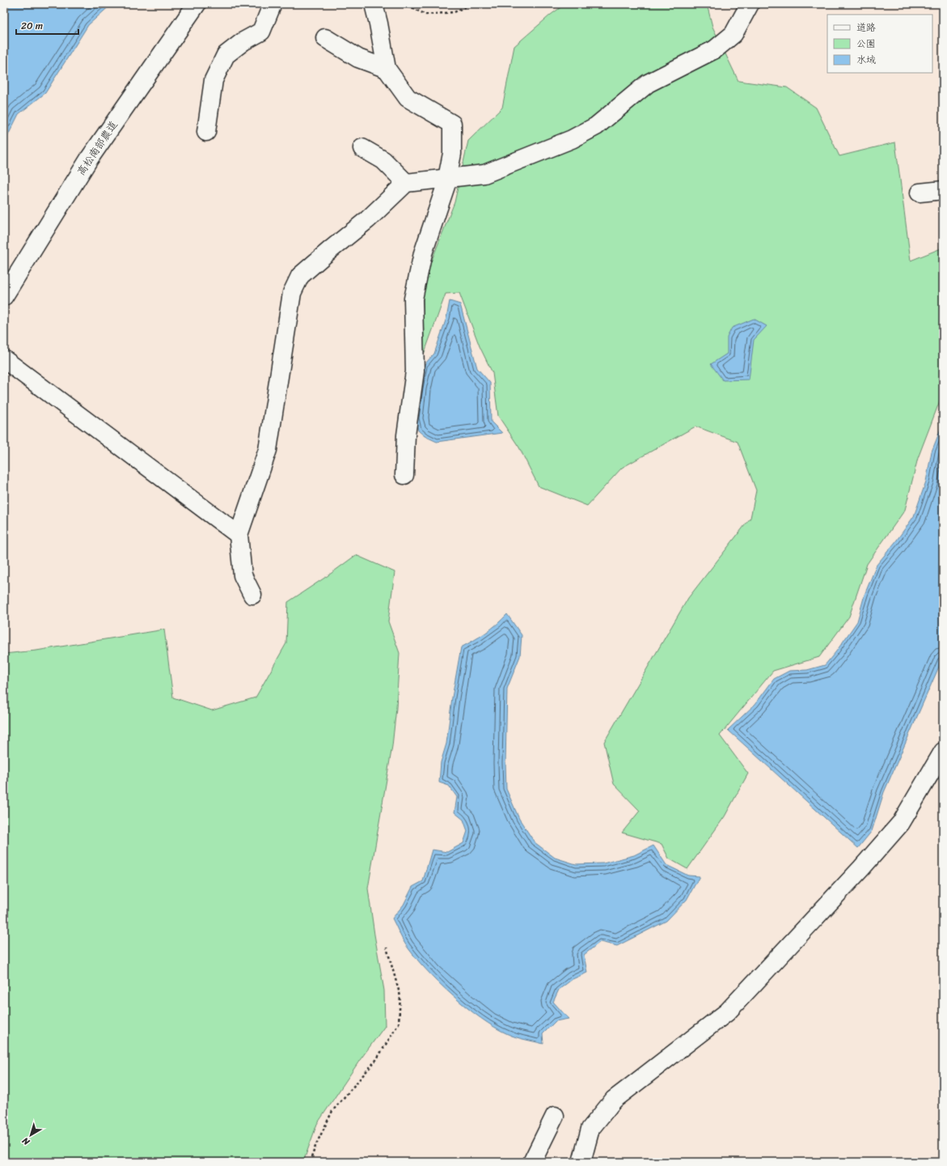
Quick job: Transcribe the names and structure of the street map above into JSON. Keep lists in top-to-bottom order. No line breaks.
{"streets":{"street":["高松南部農道"]},"legend":["道路","公園","水域"],"scale_bar":"20 m","north":"bottom left"}
